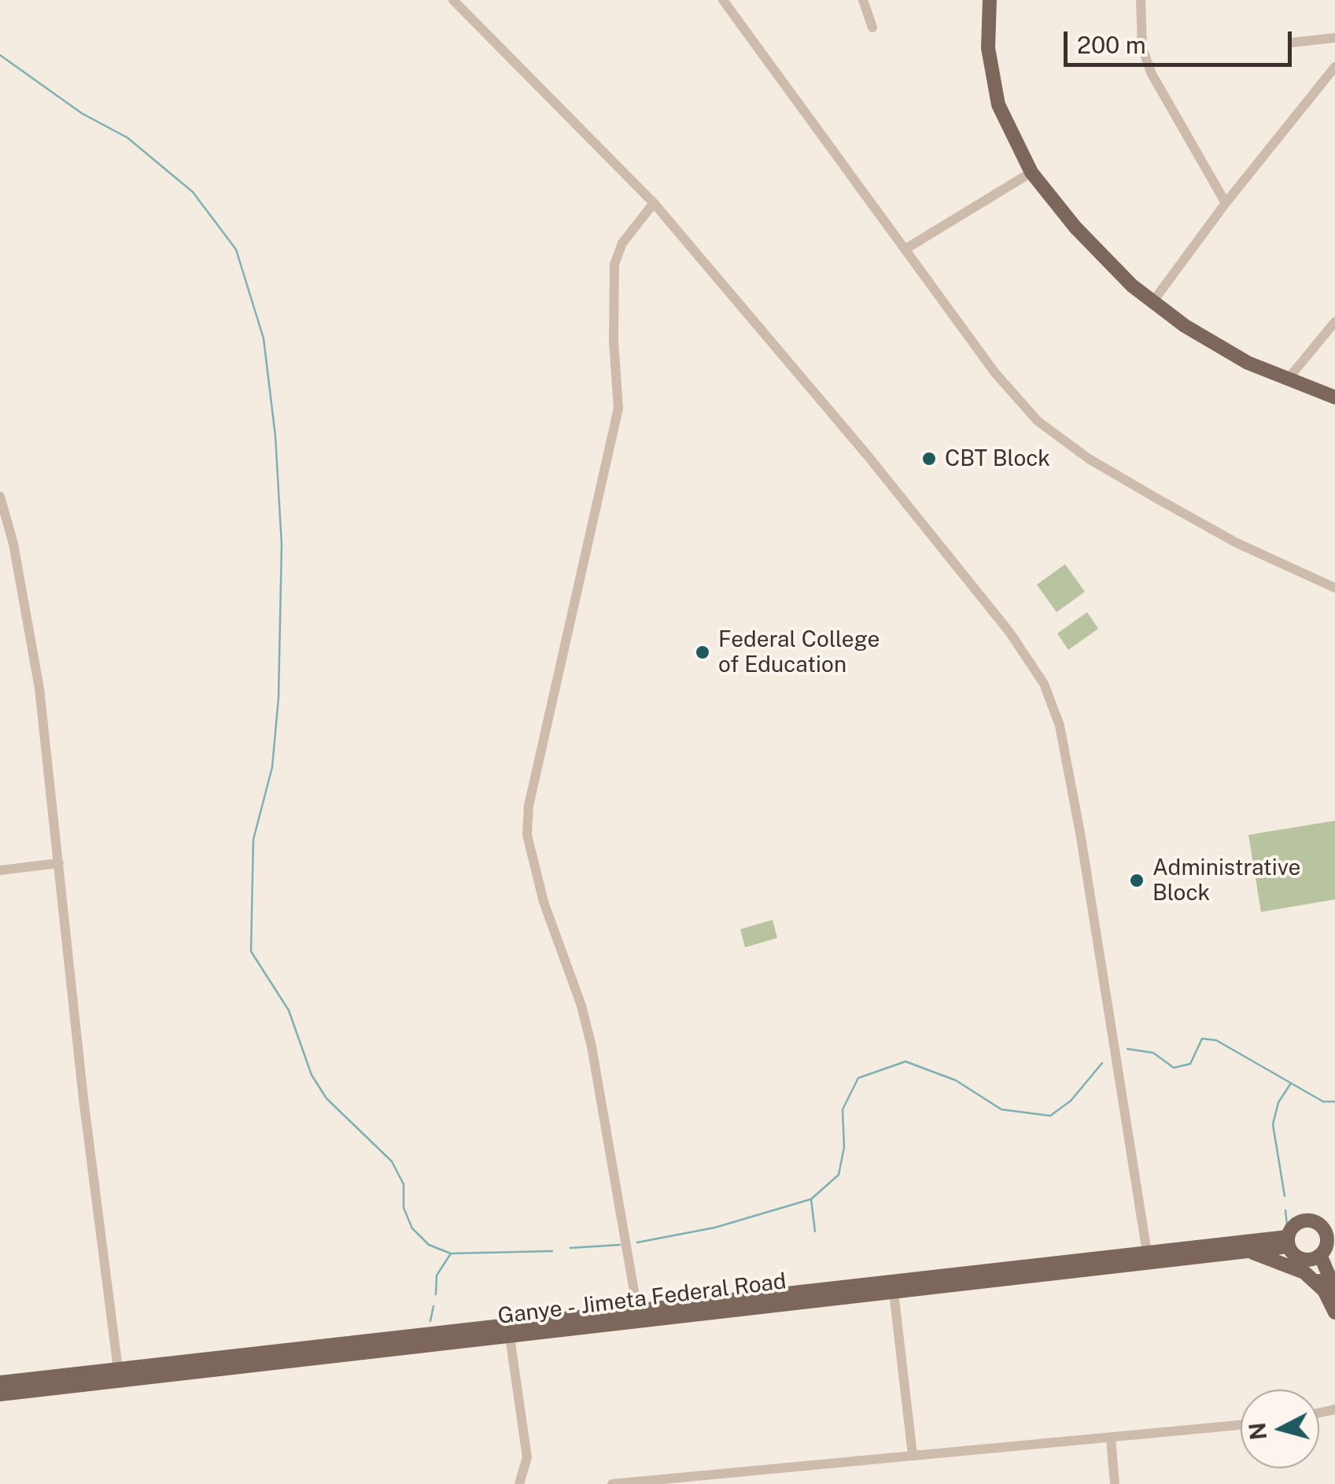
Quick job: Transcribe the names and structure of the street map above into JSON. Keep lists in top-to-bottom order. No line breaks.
{"streets":{"main road":["Ganye - Jimeta Federal Road"]},"places":["CBT Block","Federal College of Education","Administrative Block"],"scale_bar":"200 m","north":"left"}
